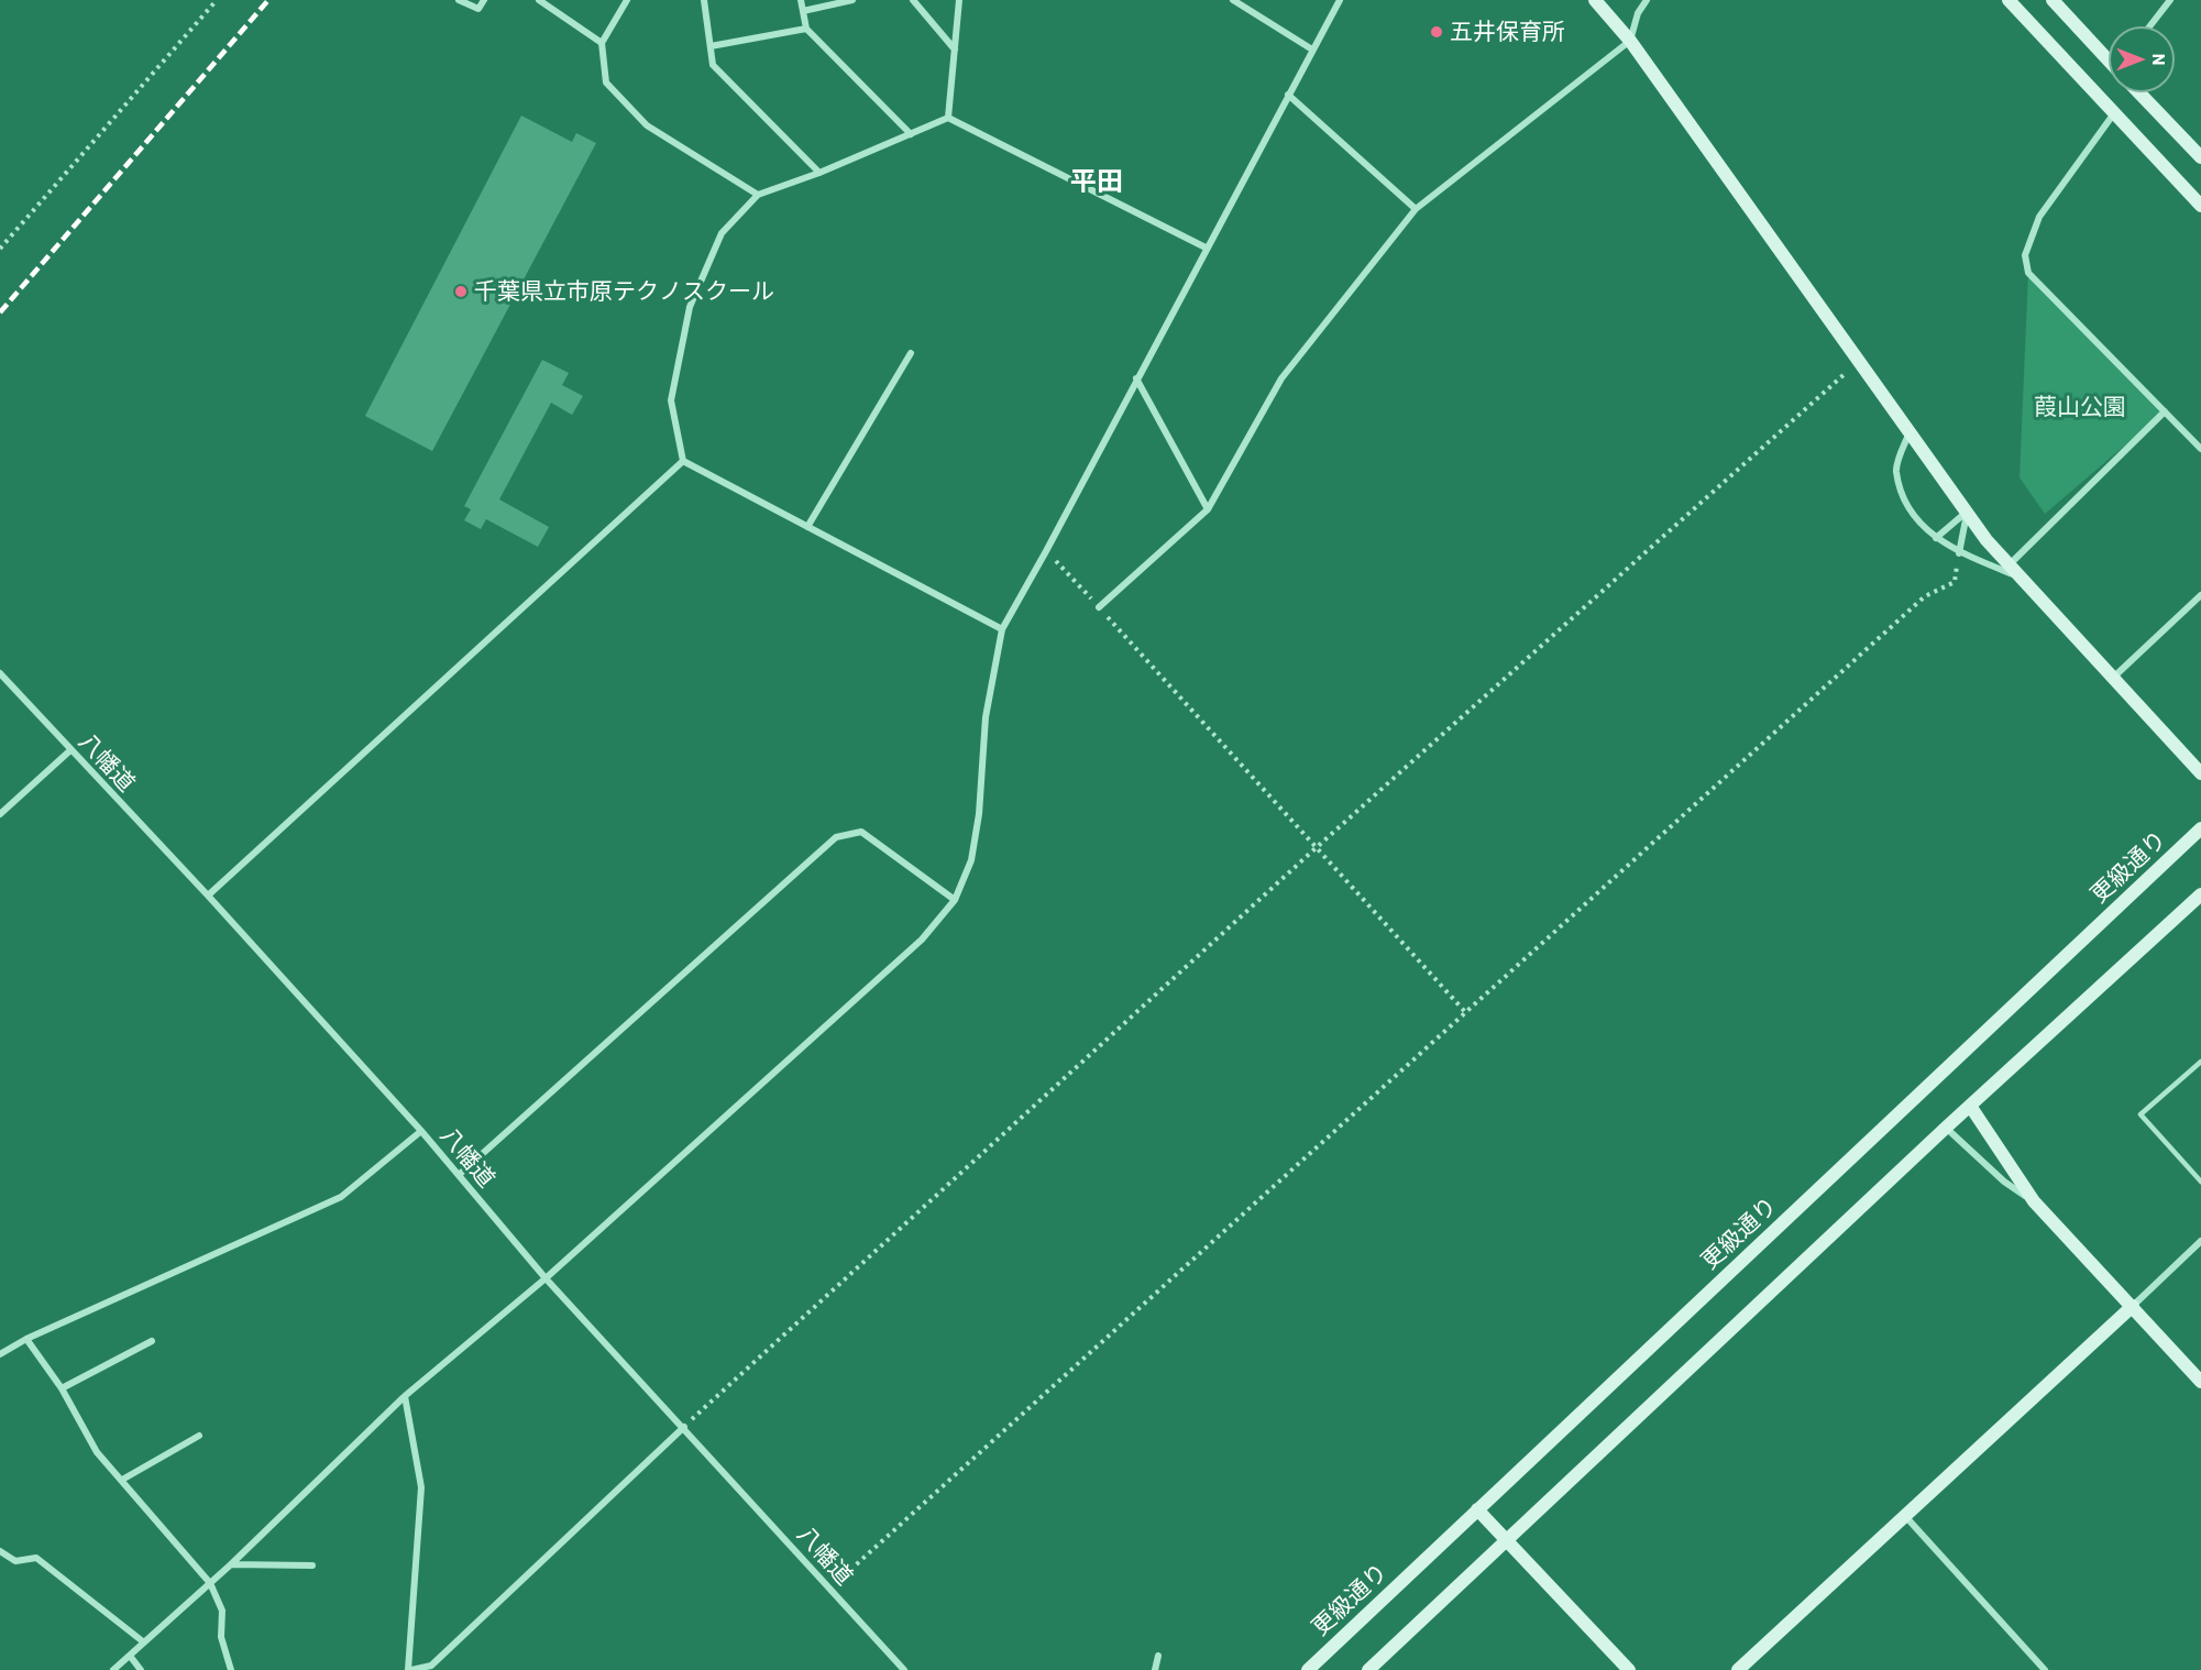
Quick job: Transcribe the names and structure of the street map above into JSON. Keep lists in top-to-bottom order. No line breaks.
{"streets":{"street":["八幡道","更級通り"]},"districts":["平田"],"parks":["葭山公園"],"places":["五井保育所","千葉県立市原テクノスクール"],"north":"right"}
